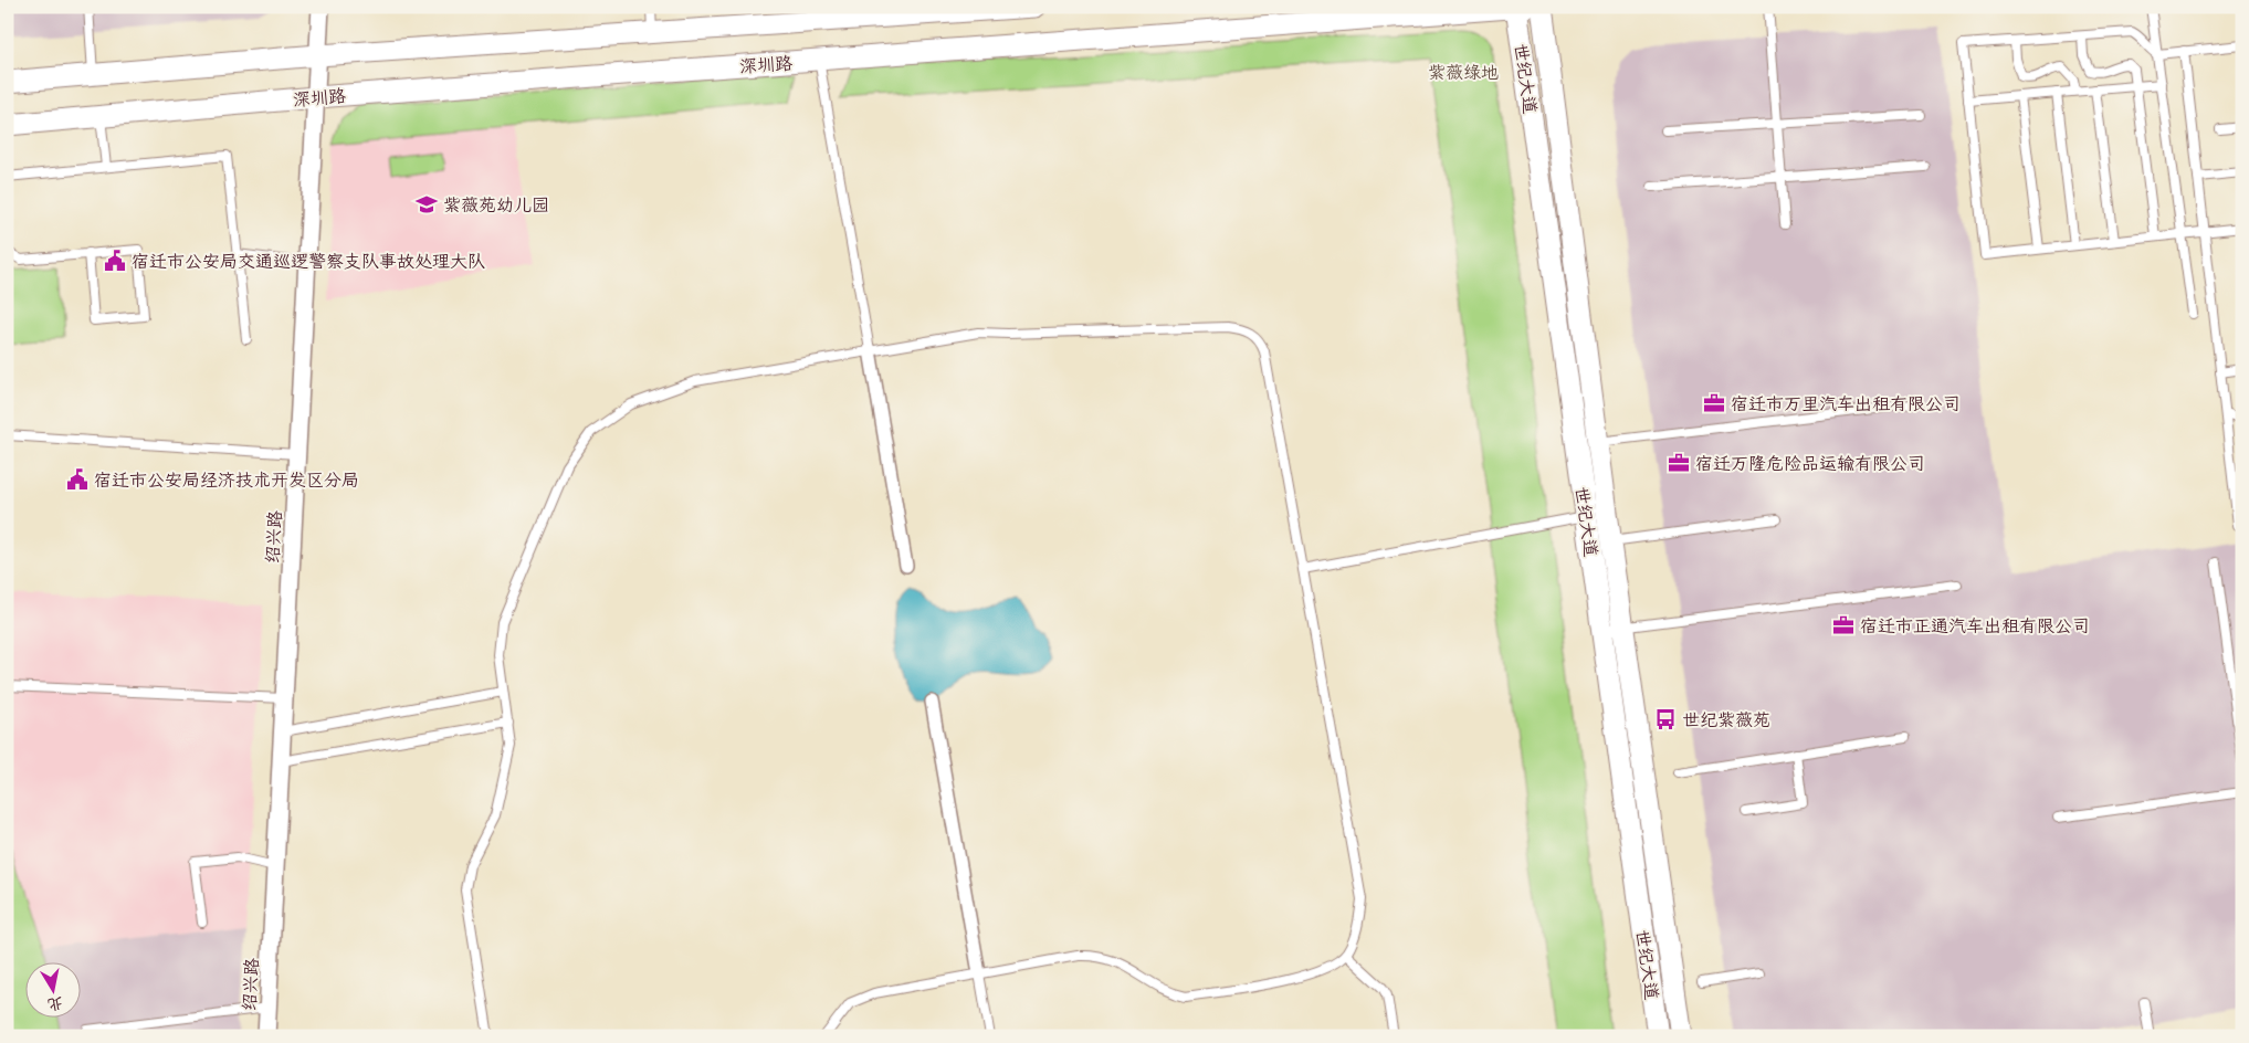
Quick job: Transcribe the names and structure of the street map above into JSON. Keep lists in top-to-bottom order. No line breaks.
{"streets":{"street":["深圳路","世纪大道","绍兴路"]},"crossings":[["深圳路","世纪大道"],["深圳路","绍兴路"]],"parks":["紫薇绿地"],"places":{"school or university":["紫薇苑幼儿园"],"public building":["宿迁市公安局交通巡逻警察支队事故处理大队","宿迁市公安局经济技术开发区分局"],"office":["宿迁市万里汽车出租有限公司","宿迁万隆危险品运输有限公司","宿迁市正通汽车出租有限公司"],"bus stop":["世纪紫薇苑"]},"north":"bottom"}
